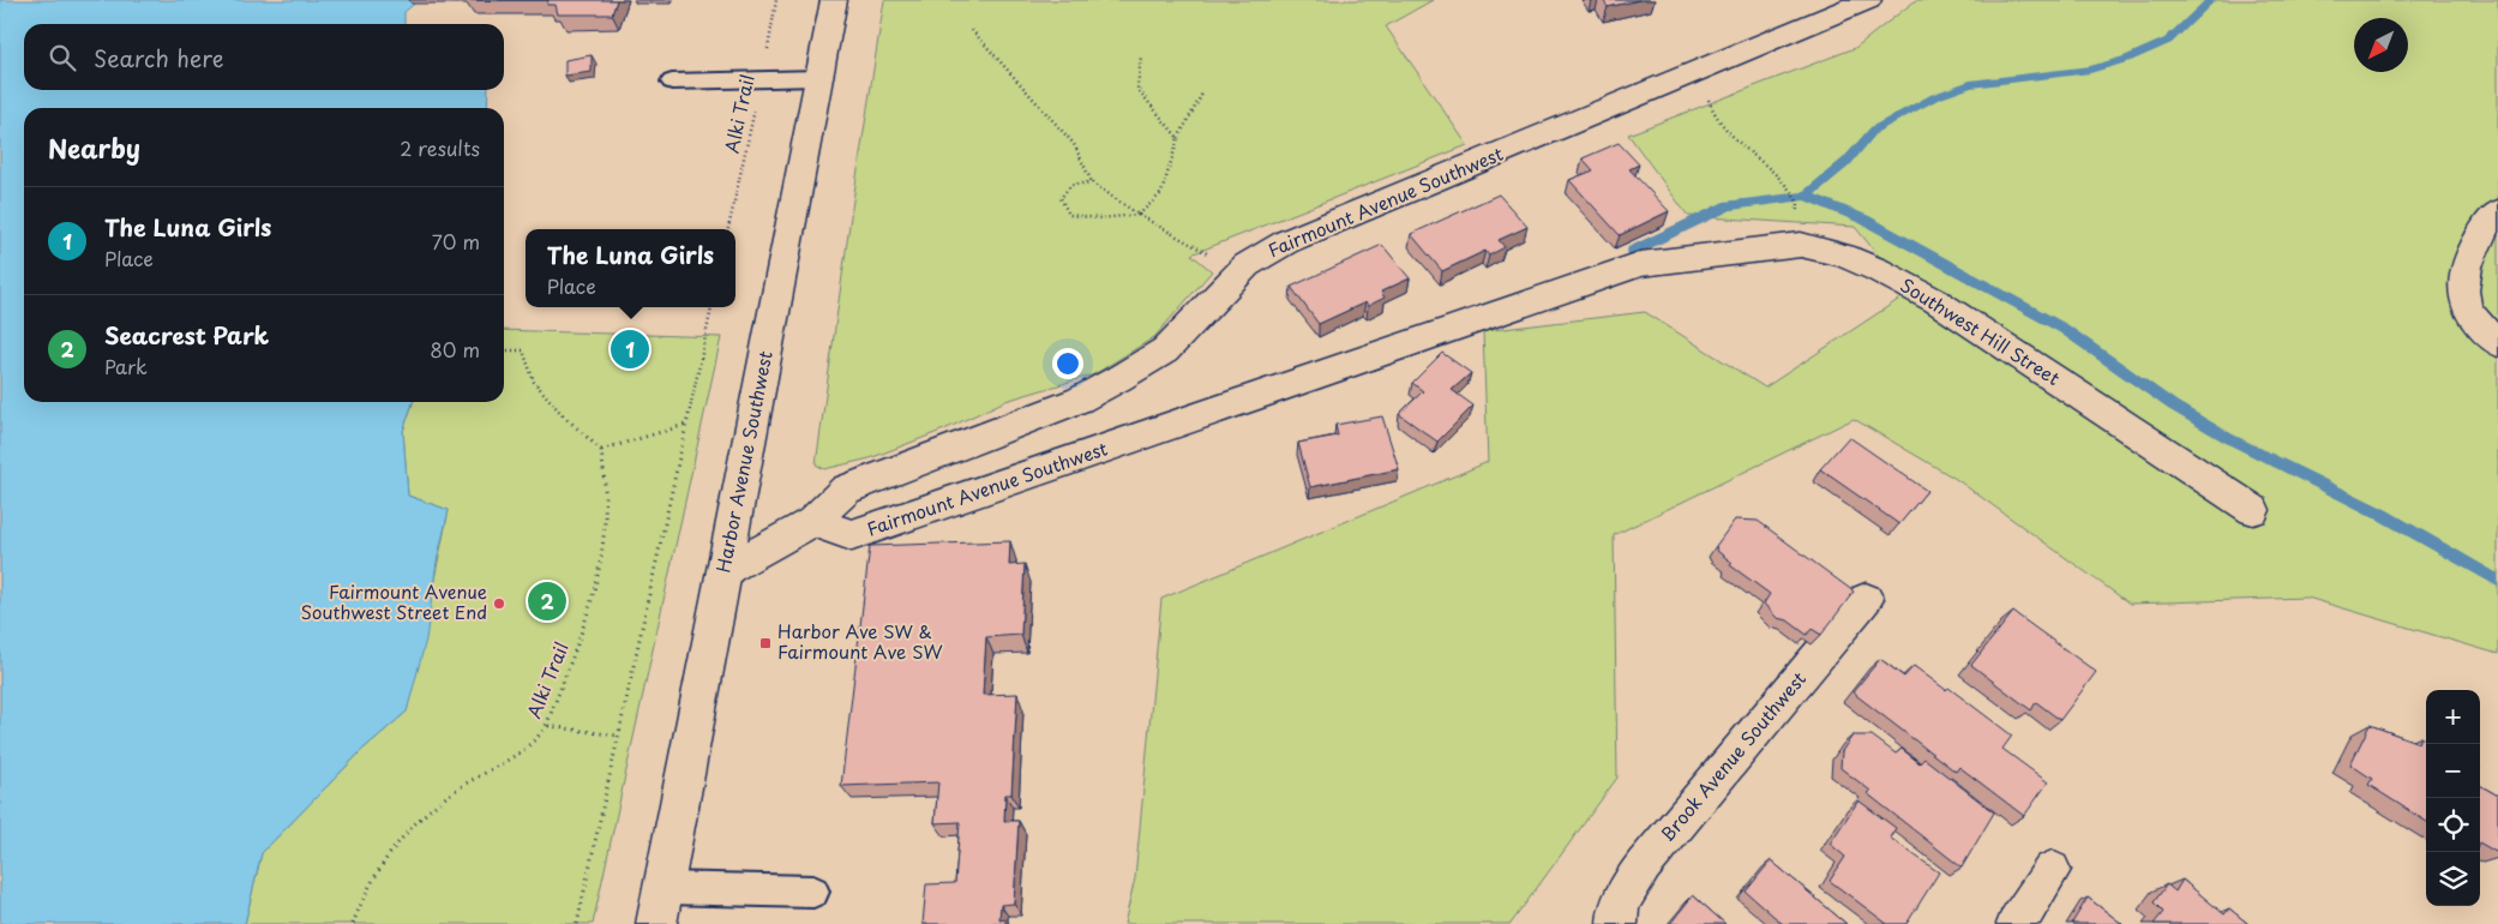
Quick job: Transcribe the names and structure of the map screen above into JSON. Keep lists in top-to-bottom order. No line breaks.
{"streets":{"street":["Fairmount Avenue Southwest","Southwest Hill Street","Harbor Avenue Southwest","Brook Avenue Southwest"],"path":["Alki Trail"]},"crossings":[["Fairmount Avenue Southwest","Southwest Hill Street"],["Fairmount Avenue Southwest","Harbor Avenue Southwest"]],"places":{"other":["Fairmount Avenue Southwest Street End"],"transit":["Harbor Ave SW & Fairmount Ave SW"]},"north":"bottom left","page":{"search":"Search here","heading":["Nearby","2 results"],"list":[{"mark":"1","name":"The Luna Girls","note":"Place","value":"70 m"},{"mark":"2","name":"Seacrest Park","note":"Park","value":"80 m"}],"popup":["The Luna Girls","Place"],"pins":["1","2"],"map_buttons":["+","−"]}}
